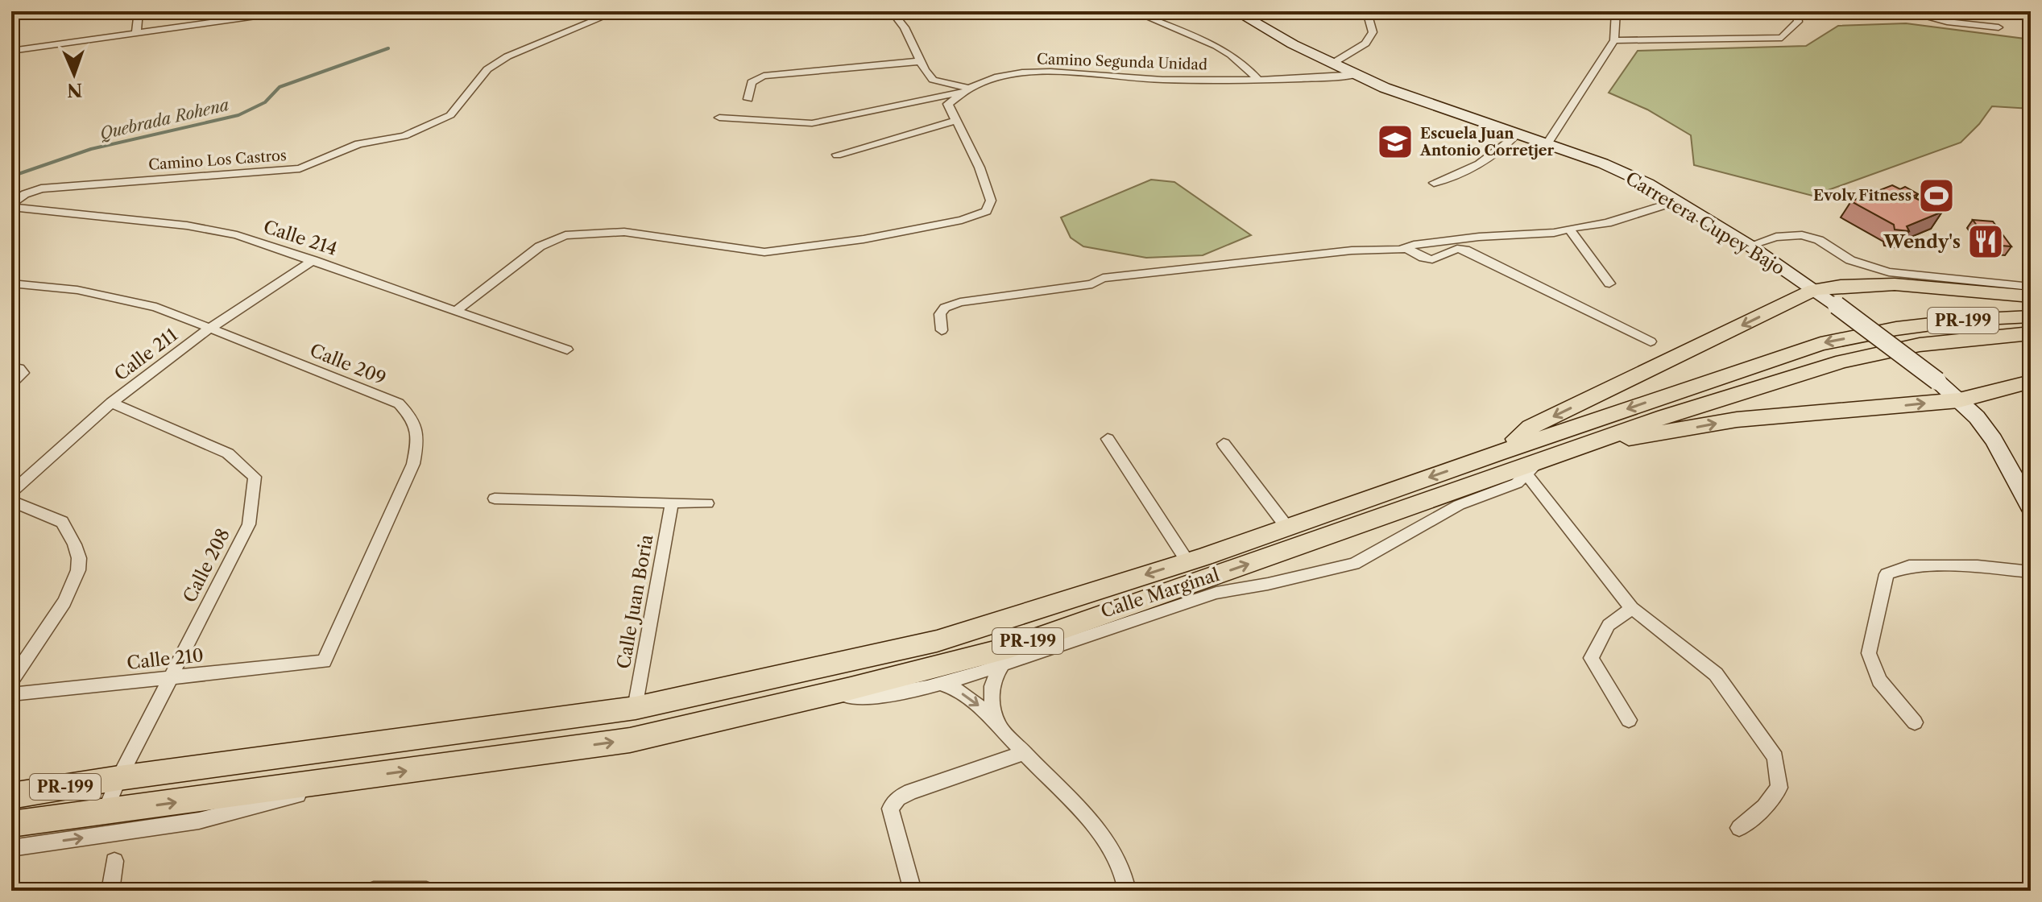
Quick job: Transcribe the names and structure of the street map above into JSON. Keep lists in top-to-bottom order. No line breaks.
{"streets":{"main road":["PR-199"],"street":["Camino Segunda Unidad","Camino Los Castros","Carretera Cupey Bajo","Calle 214","Calle 211","Calle 209","Calle 208","Calle Marginal","Calle Juan Boria","Calle 210"]},"crossings":[["Camino Segunda Unidad","Carretera Cupey Bajo"],["Camino Los Castros","Calle 214"],["Calle 214","Calle 211"],["PR-199","Calle 208"],["PR-199","Calle Marginal"],["PR-199","Calle Juan Boria"],["Calle 211","Calle 209"],["Calle 211","Calle 208"],["Calle 209","Calle 210"],["Calle 208","Calle 210"]],"water":["Quebrada Rohena"],"places":{"school or university":["Escuela Juan Antonio Corretjer"],"sports":["Evolv Fitness"],"restaurant":["Wendy's"]},"north":"bottom"}
